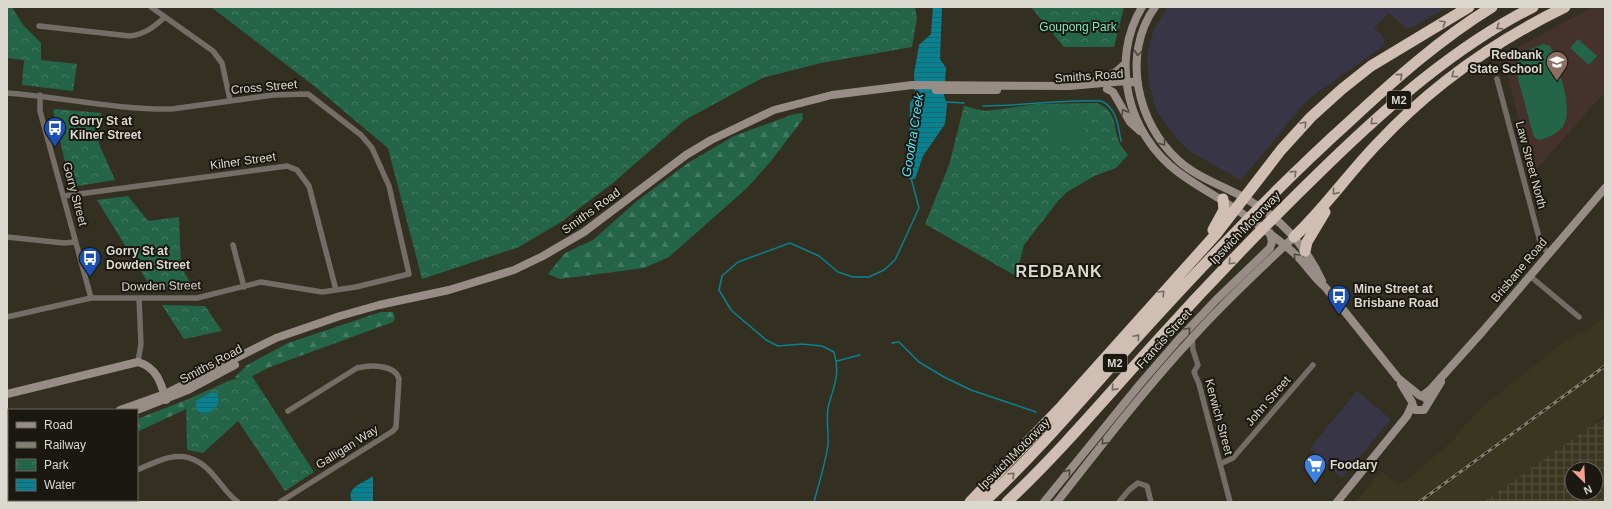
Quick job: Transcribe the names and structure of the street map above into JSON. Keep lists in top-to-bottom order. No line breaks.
{"streets":{"highway":["M2","Ipswich Motorway"],"main road":["Smiths Road","Brisbane Road","Francis Street"],"street":["Cross Street","Kilner Street","Law Street North","Gorry Street","Dowden Street","John Street","Kerwich Street","Galligan Way"]},"crossings":[["Cross Street","Gorry Street"],["Cross Street","Dowden Street"],["Kilner Street","Gorry Street"],["Kilner Street","Dowden Street"],["Law Street North","Brisbane Road"],["Gorry Street","Dowden Street"],["Francis Street","Kerwich Street"],["John Street","Kerwich Street"]],"districts":["REDBANK"],"water":["Goodna Creek"],"parks":["Goupong Park"],"places":{"school or university":["Redbank State School"],"bus stop":["Gorry St at Kilner Street","Gorry St at Dowden Street","Mine Street at Brisbane Road"],"supermarket":["Foodary"]},"legend":["Road","Railway","Park","Water"],"north":"bottom right"}
